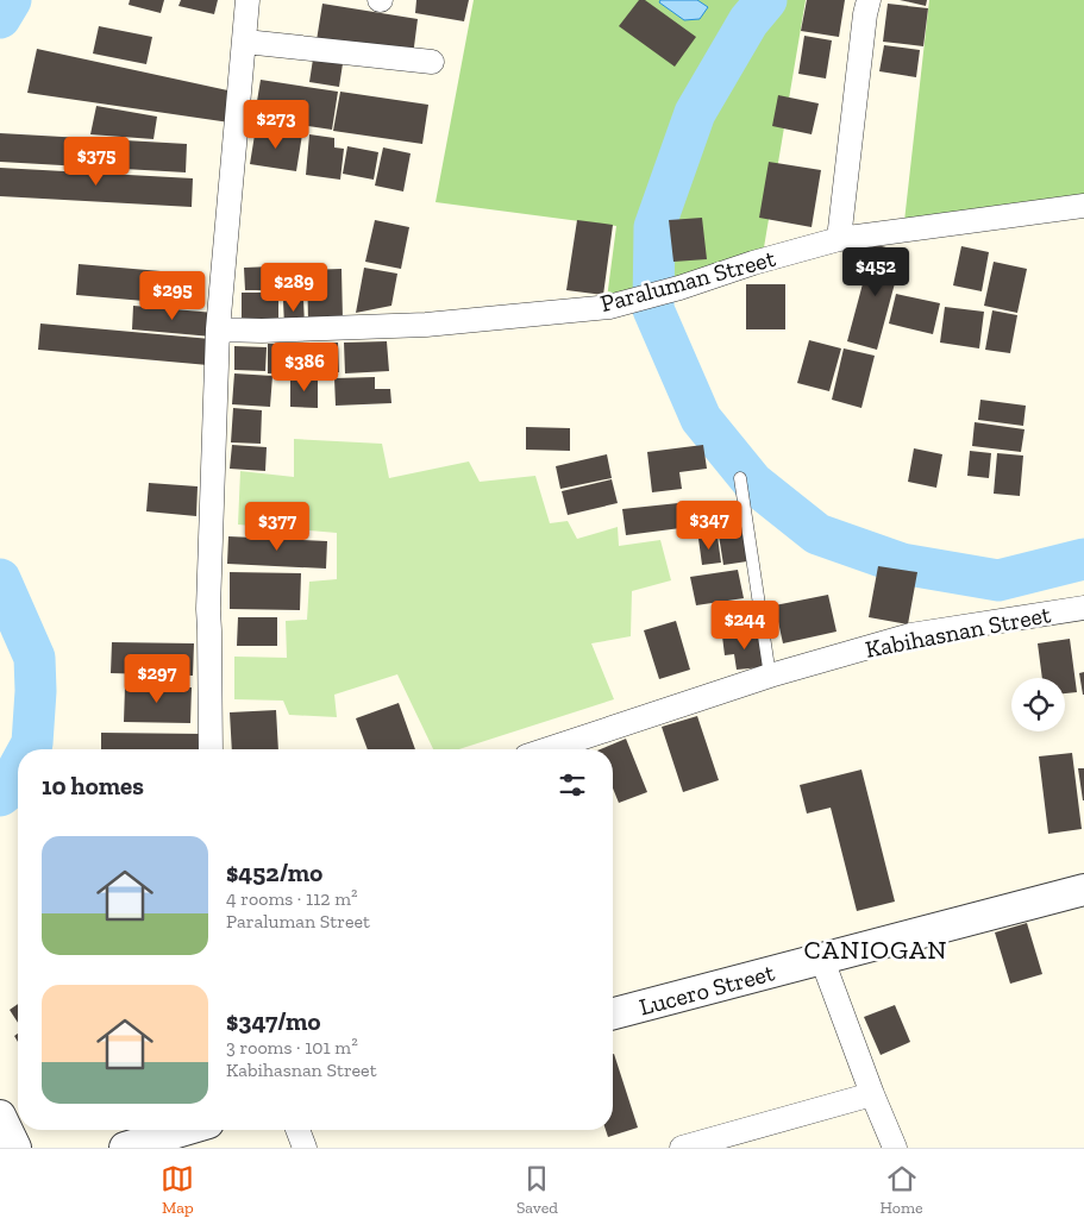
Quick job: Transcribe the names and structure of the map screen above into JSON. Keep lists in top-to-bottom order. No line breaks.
{"streets":{"street":["Paraluman Street","Kabihasnan Street","Lucero Street"]},"districts":["CANIOGAN"],"page":{"price":["$273","$375","$452","$289","$295","$386","$347","$377","$244","$297"],"heading":"10 homes","list":[{"name":"$452/mo","note":"4 rooms · 112 m² · Paraluman Street"},{"name":"$347/mo","note":"3 rooms · 101 m² · Kabihasnan Street"}],"tabs":["Map","Saved","Home"]}}
